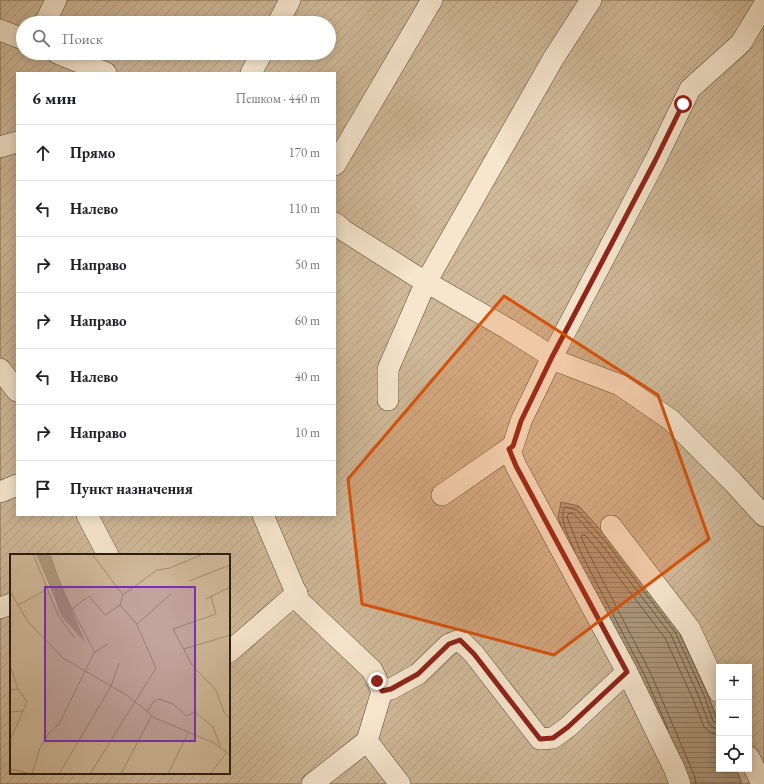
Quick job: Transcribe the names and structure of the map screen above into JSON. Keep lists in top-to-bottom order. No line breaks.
{"page":{"search":"Поиск","heading":["6 мин","Пешком · 440 m"],"list":[["Прямо","170 m"],["Налево","110 m"],["Направо","50 m"],["Направо","60 m"],["Налево","40 m"],["Направо","10 m"],"Пункт назначения"],"map_buttons":["+","−"]}}
